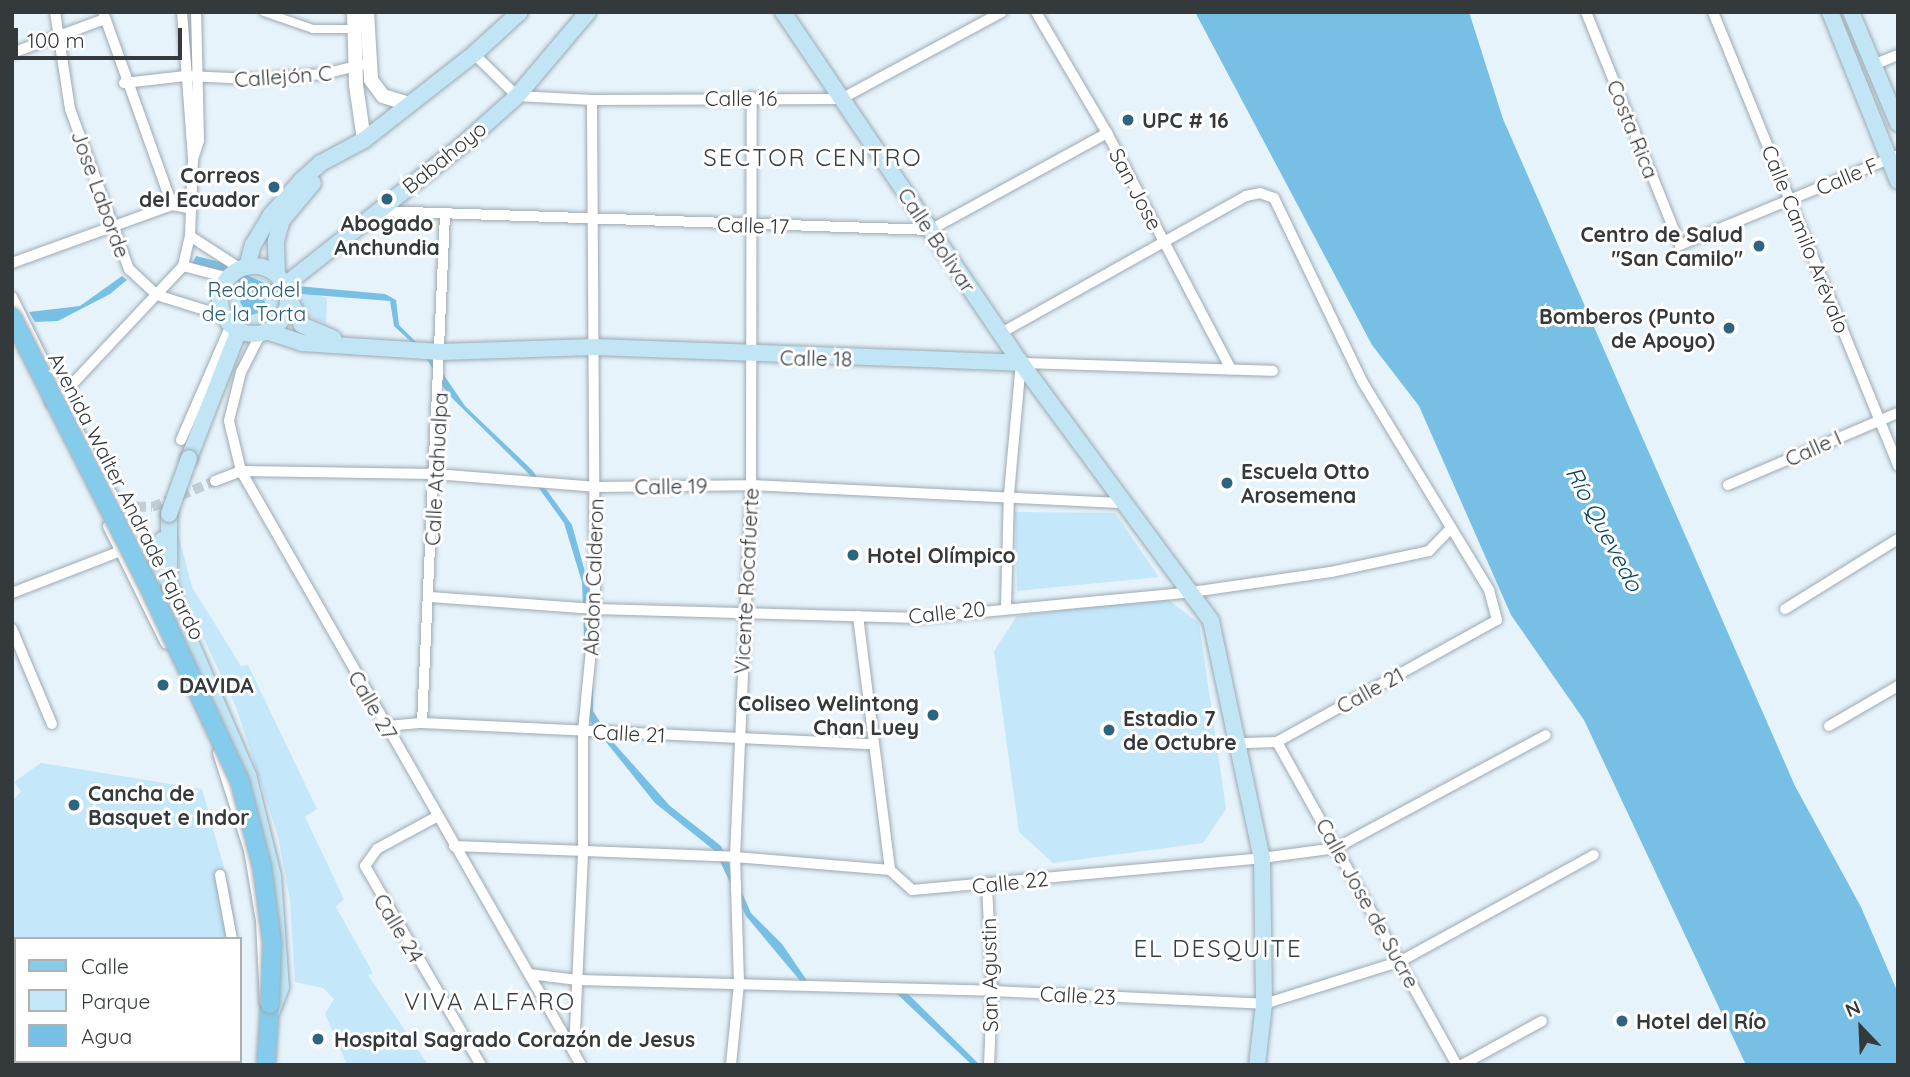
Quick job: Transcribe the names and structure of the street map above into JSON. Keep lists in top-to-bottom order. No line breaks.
{"streets":{"main road":["Babahoyo","Calle Bolivar","Calle 18","Avenida Walter Andrade Fajardo"],"street":["Callejón C","Calle 16","Costa Rica","Calle F","San Jose","Jose Laborde","Calle 17","Calle Camilo Arévalo","Calle I","Calle Atahualpa","Calle 19","Abdon Calderon","Vicente Rocafuerte","Calle 20","Calle 21","Calle 27","Calle 22","Calle Jose de Sucre","Calle 24","San Agustin","Calle 23"]},"crossings":[["Calle 16","Babahoyo"],["Calle 16","Calle Bolivar"],["Calle 16","Abdon Calderon"],["Calle 16","Vicente Rocafuerte"],["Costa Rica","Calle F"],["Babahoyo","Jose Laborde"],["Babahoyo","Calle 17"],["Babahoyo","Calle 18"],["Babahoyo","Calle 27"],["Calle F","Calle Camilo Arévalo"],["San Jose","Calle 18"],["Jose Laborde","Calle 18"],["Jose Laborde","Calle 27"],["Calle 17","Calle Bolivar"],["Calle 17","Calle Atahualpa"],["Calle 17","Abdon Calderon"],["Calle 17","Vicente Rocafuerte"],["Calle Camilo Arévalo","Calle I"],["Calle Bolivar","Calle 18"],["Calle Bolivar","Calle 19"],["Calle Bolivar","Calle 20"],["Calle Bolivar","Calle 21"],["Calle Bolivar","Calle 22"],["Calle Bolivar","Calle 23"],["Calle 18","Calle Atahualpa"],["Calle 18","Abdon Calderon"],["Calle 18","Vicente Rocafuerte"],["Calle 18","Calle 27"],["Calle Atahualpa","Calle 19"],["Calle Atahualpa","Calle 20"],["Calle Atahualpa","Calle 21"],["Calle 19","Abdon Calderon"],["Calle 19","Vicente Rocafuerte"],["Calle 19","Calle 27"],["Abdon Calderon","Calle 20"],["Abdon Calderon","Calle 21"],["Abdon Calderon","Calle 27"],["Abdon Calderon","Calle 23"],["Vicente Rocafuerte","Calle 20"],["Vicente Rocafuerte","Calle 21"],["Vicente Rocafuerte","Calle 23"],["Calle 20","Calle 21"],["Calle 21","Calle 27"],["Calle 21","Calle Jose de Sucre"],["Calle 27","Calle 24"],["Calle 27","Calle 23"],["Calle 22","Calle Jose de Sucre"],["Calle 22","San Agustin"],["Calle Jose de Sucre","Calle 23"],["San Agustin","Calle 23"]],"districts":["SECTOR CENTRO","EL DESQUITE","VIVA ALFARO"],"water":["Río Quevedo"],"parks":["Redondel de la Torta"],"places":["UPC # 16","Correos del Ecuador","Abogado Anchundia","Centro de Salud \"San Camilo\"","Bomberos (Punto de Apoyo)","Escuela Otto Arosemena","Hotel Olímpico","DAVIDA","Coliseo Welintong Chan Luey","Estadio 7 de Octubre","Cancha de Basquet e Indor","Hotel del Río","Hospital Sagrado Corazón de Jesus"],"legend":["Calle","Parque","Agua"],"scale_bar":"100 m","north":"top left"}
